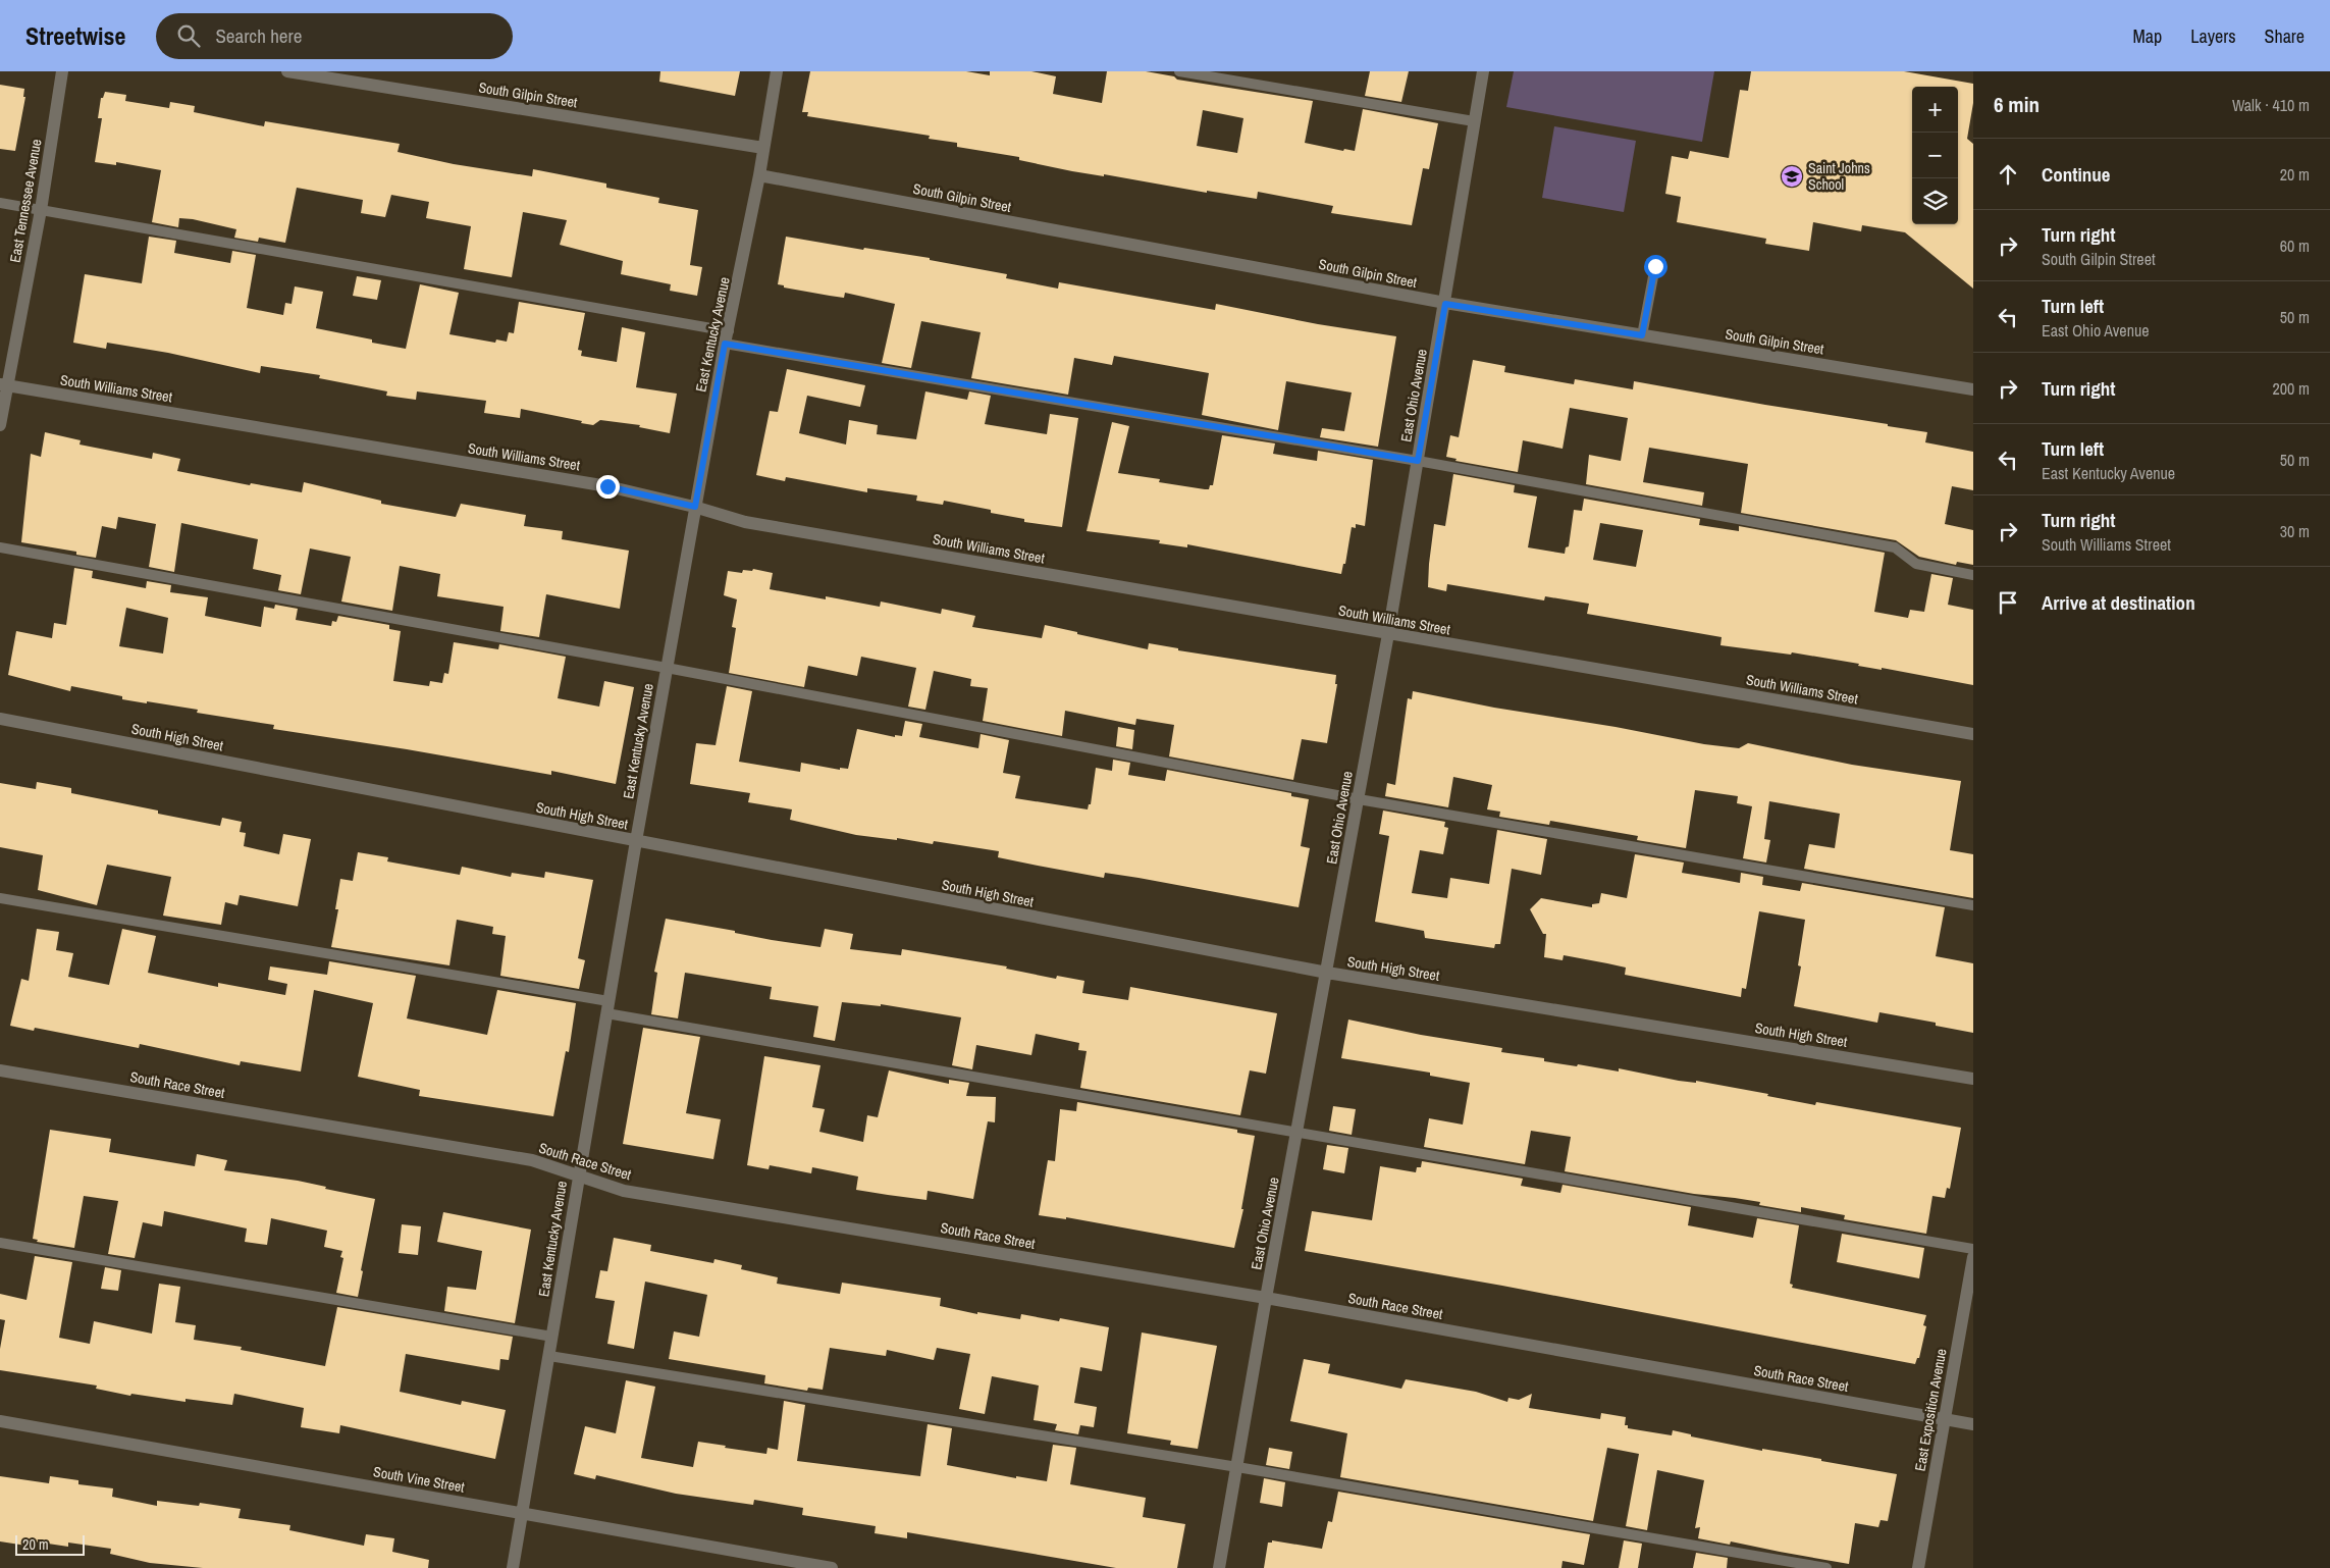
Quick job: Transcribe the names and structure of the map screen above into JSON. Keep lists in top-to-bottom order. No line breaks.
{"streets":{"street":["South Gilpin Street","East Tennessee Avenue","East Kentucky Avenue","South Williams Street","East Ohio Avenue","South High Street","South Race Street","East Exposition Avenue","South Vine Street"]},"crossings":[["South Gilpin Street","East Kentucky Avenue"],["South Gilpin Street","East Ohio Avenue"],["East Tennessee Avenue","South Williams Street"],["East Kentucky Avenue","South Williams Street"],["East Kentucky Avenue","South High Street"],["East Kentucky Avenue","South Race Street"],["East Kentucky Avenue","South Vine Street"],["South Williams Street","East Ohio Avenue"],["East Ohio Avenue","South High Street"],["East Ohio Avenue","South Race Street"],["South Race Street","East Exposition Avenue"]],"places":{"school or university":["Saint Johns School"]},"scale_bar":"20 m","page":{"header":"Streetwise","search":"Search here","nav":["Map","Layers","Share"],"heading":["6 min","Walk · 410 m"],"map_buttons":["+","−"],"list":[["Continue","20 m"],["Turn right","South Gilpin Street","60 m"],["Turn left","East Ohio Avenue","50 m"],["Turn right","200 m"],["Turn left","East Kentucky Avenue","50 m"],["Turn right","South Williams Street","30 m"],"Arrive at destination"],"scale":"20 m"}}
